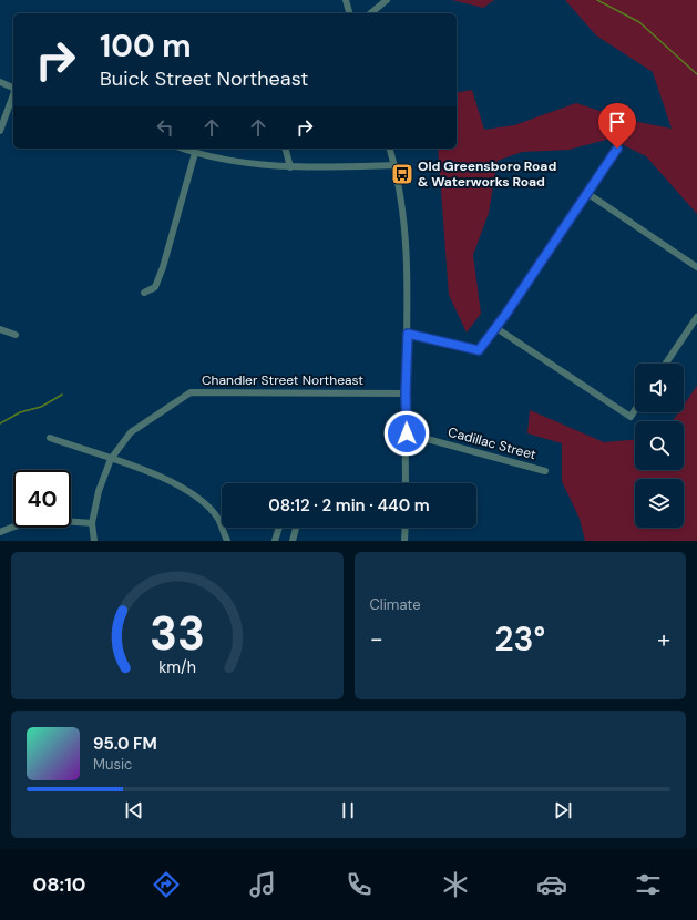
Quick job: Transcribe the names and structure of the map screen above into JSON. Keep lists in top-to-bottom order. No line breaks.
{"streets":{"street":["Chandler Street Northeast","Cadillac Street"]},"places":{"bus stop":["Old Greensboro Road & Waterworks Road"]},"page":{"turn":["100 m","Buick Street Northeast"],"limit":"40","trip":"08:12 · 2 min · 440 m","tile":"Climate","heat":["−","23°","+"],"song":["95.0 FM","Music"],"tabs":"08:10","gauge":["33","km/h"]}}
